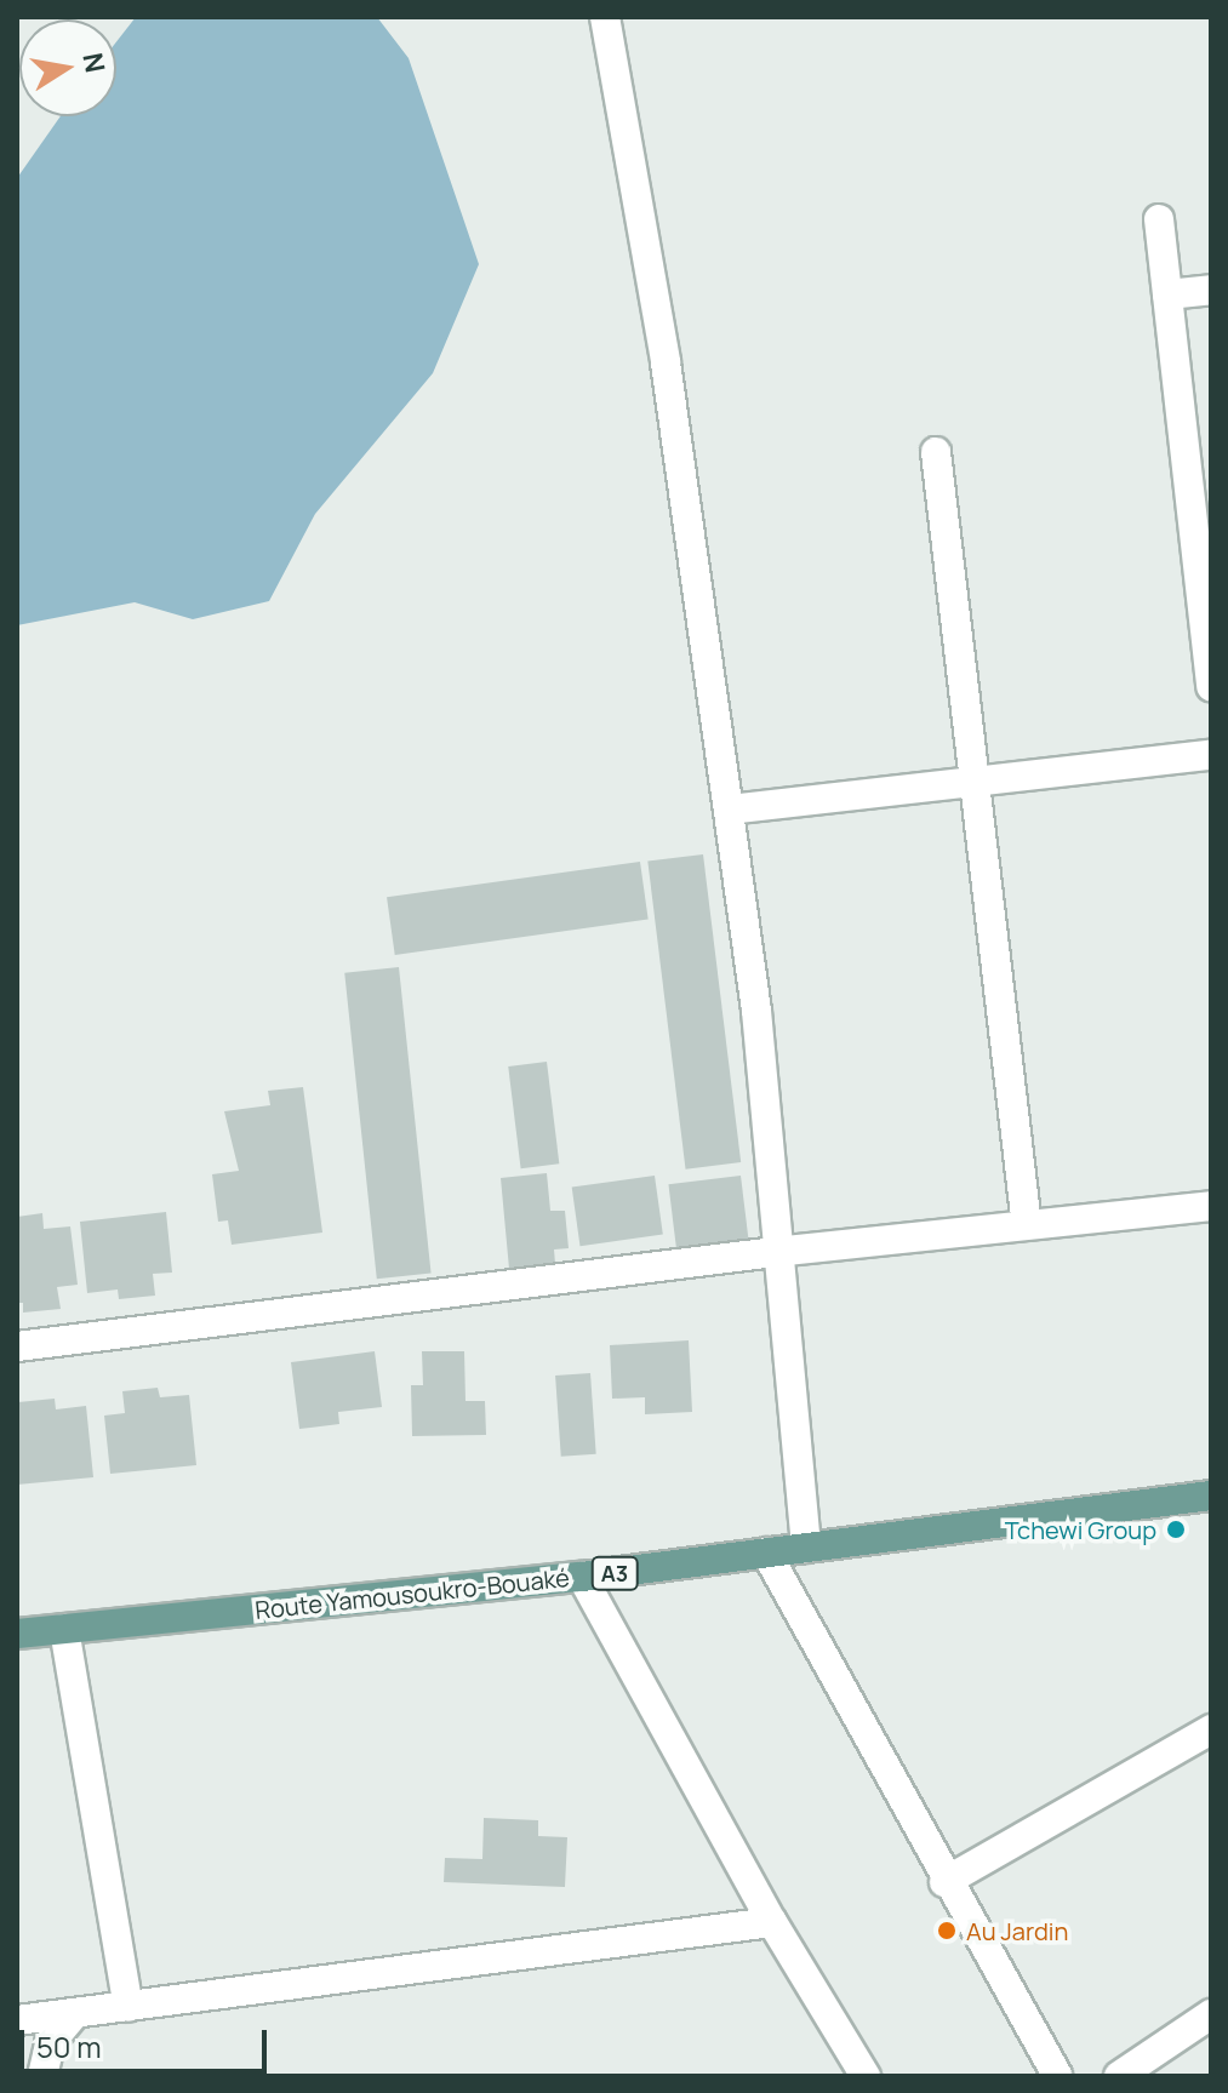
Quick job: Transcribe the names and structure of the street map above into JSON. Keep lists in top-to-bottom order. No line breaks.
{"streets":{"main road":["A3","Route Yamousoukro-Bouaké"]},"places":["Tchewi Group","Au Jardin"],"scale_bar":"50 m","north":"right"}
